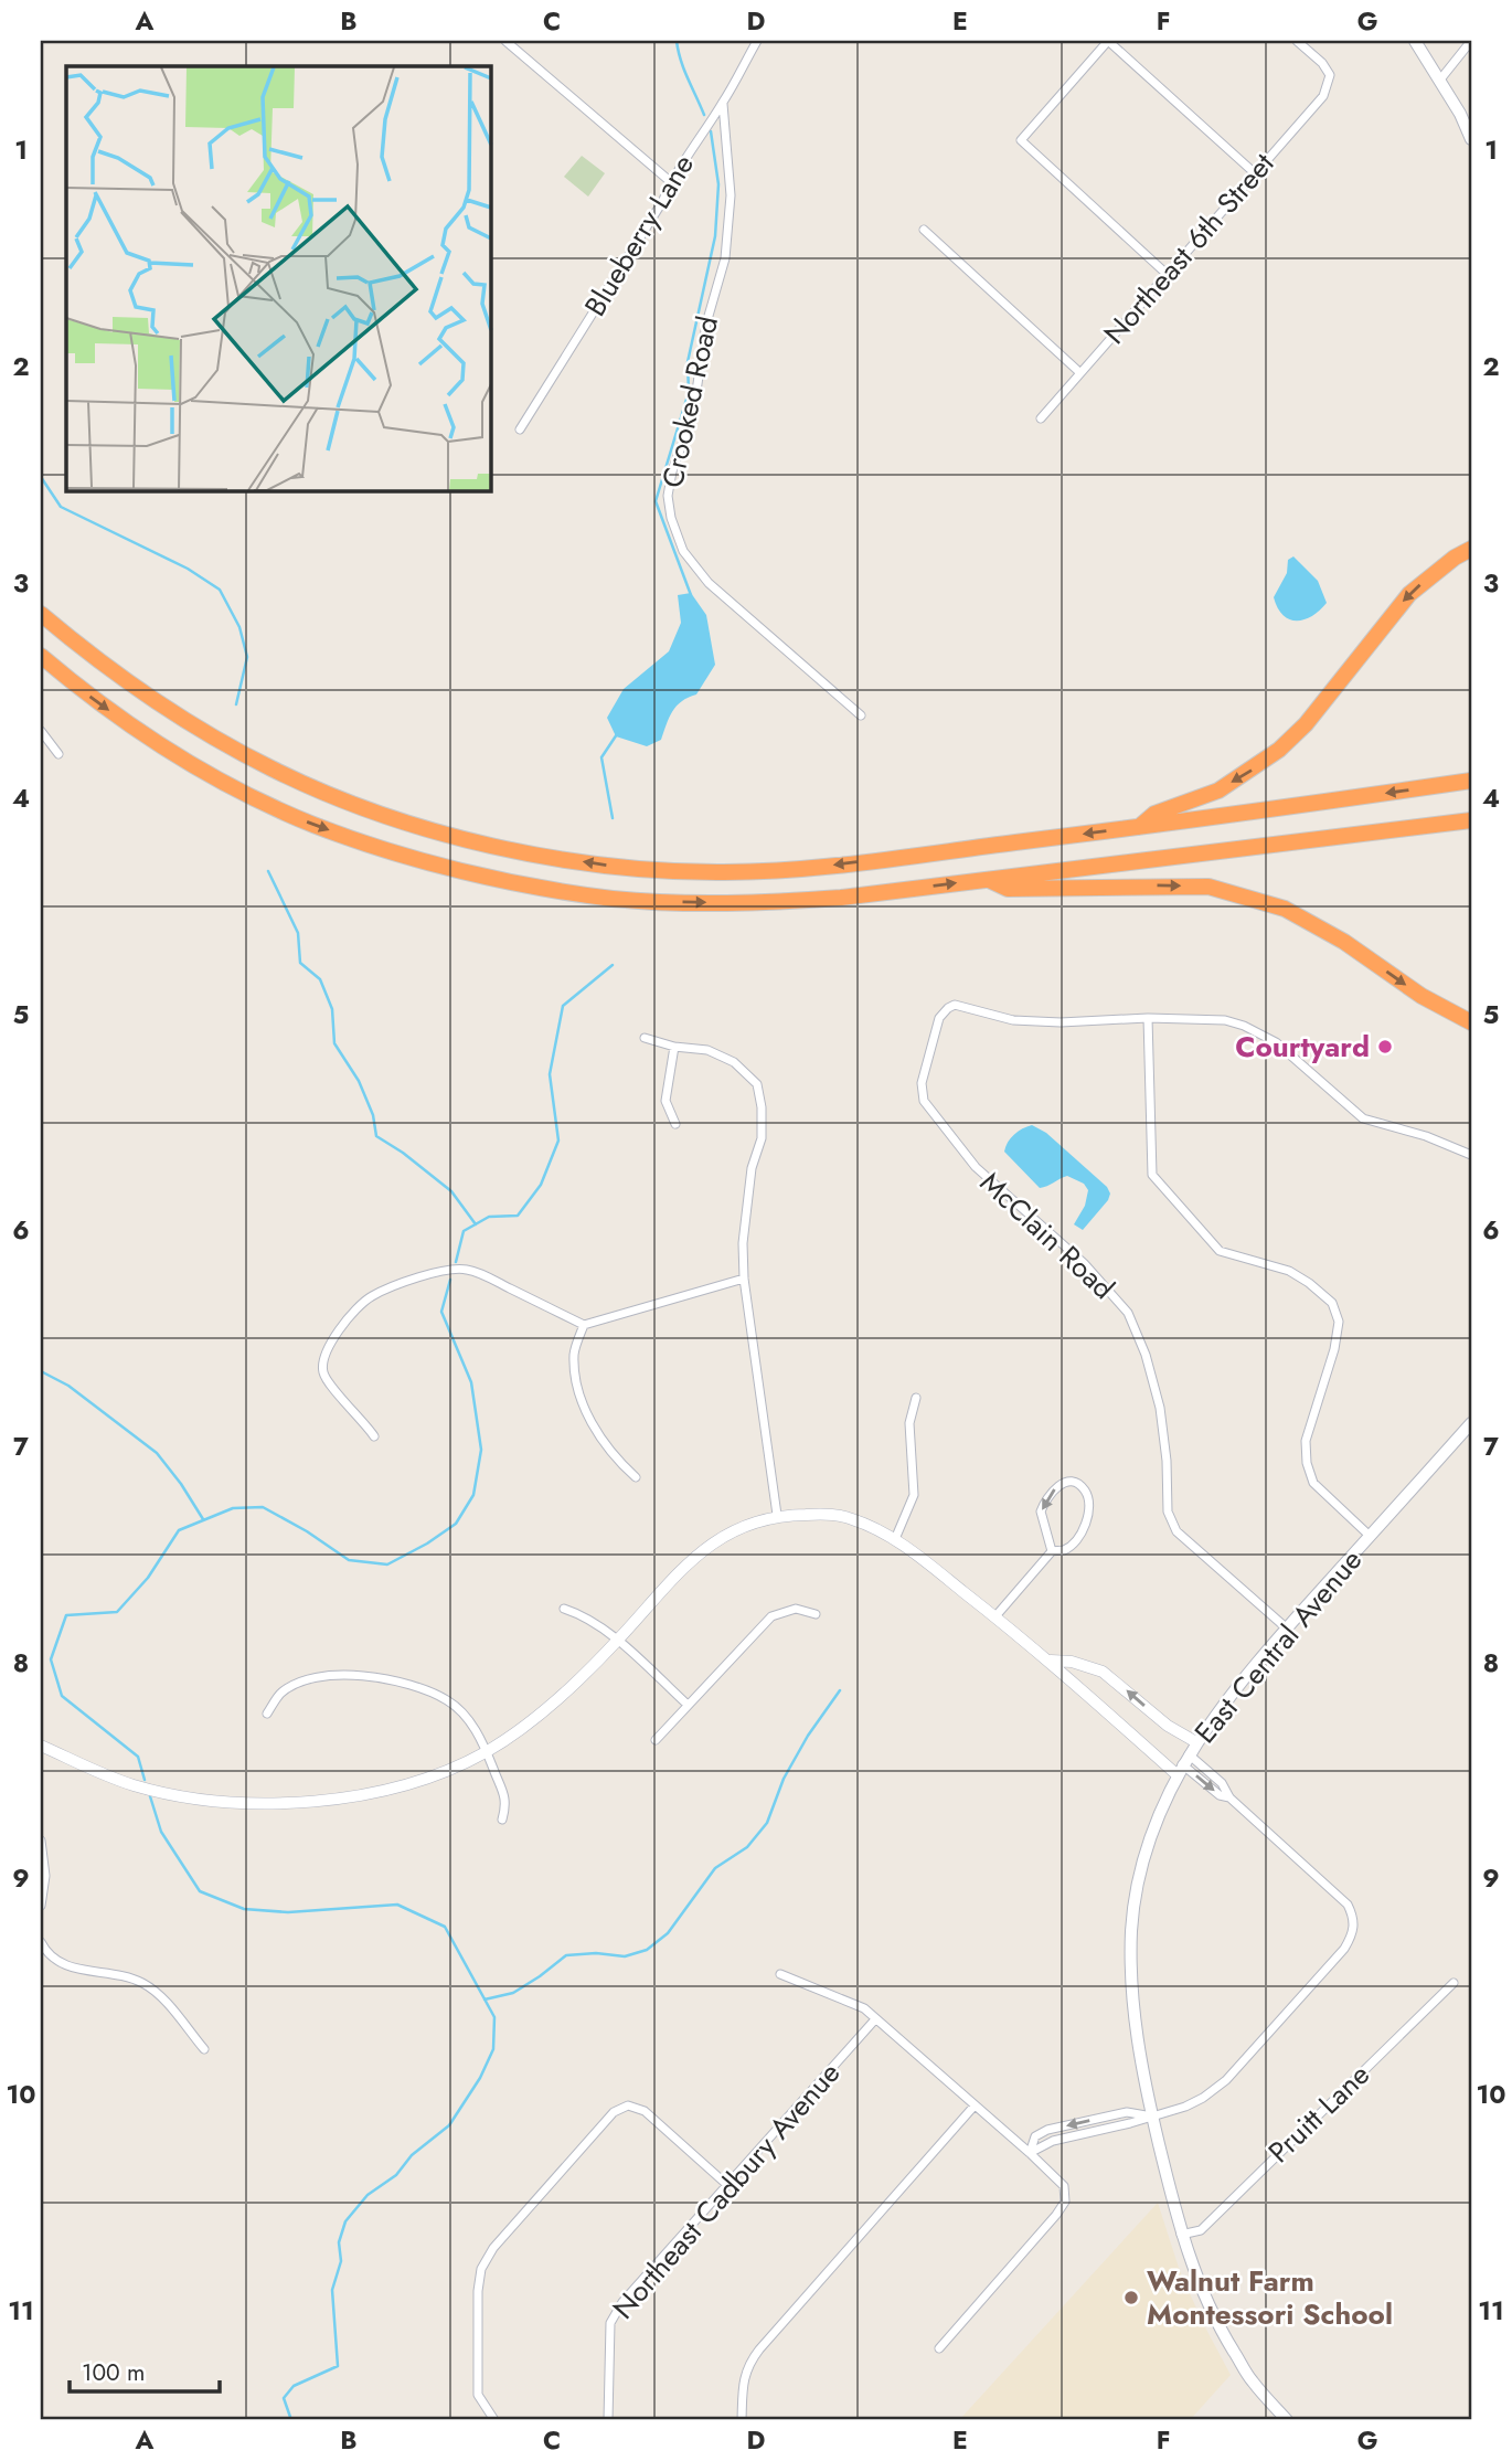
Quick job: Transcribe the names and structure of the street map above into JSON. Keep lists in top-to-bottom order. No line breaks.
{"streets":{"main road":["East Central Avenue"],"street":["Blueberry Lane","Northeast 6th Street","Crooked Road","McClain Road","Pruitt Lane","Northeast Cadbury Avenue"]},"crossings":[["Blueberry Lane","Crooked Road"],["McClain Road","East Central Avenue"],["East Central Avenue","Pruitt Lane"]],"places":["Courtyard","Walnut Farm Montessori School"],"scale_bar":"100 m","grid":{"columns":["A","B","C","D","E","F","G"],"rows":["1","2","3","4","5","6","7","8","9","10","11"]}}
